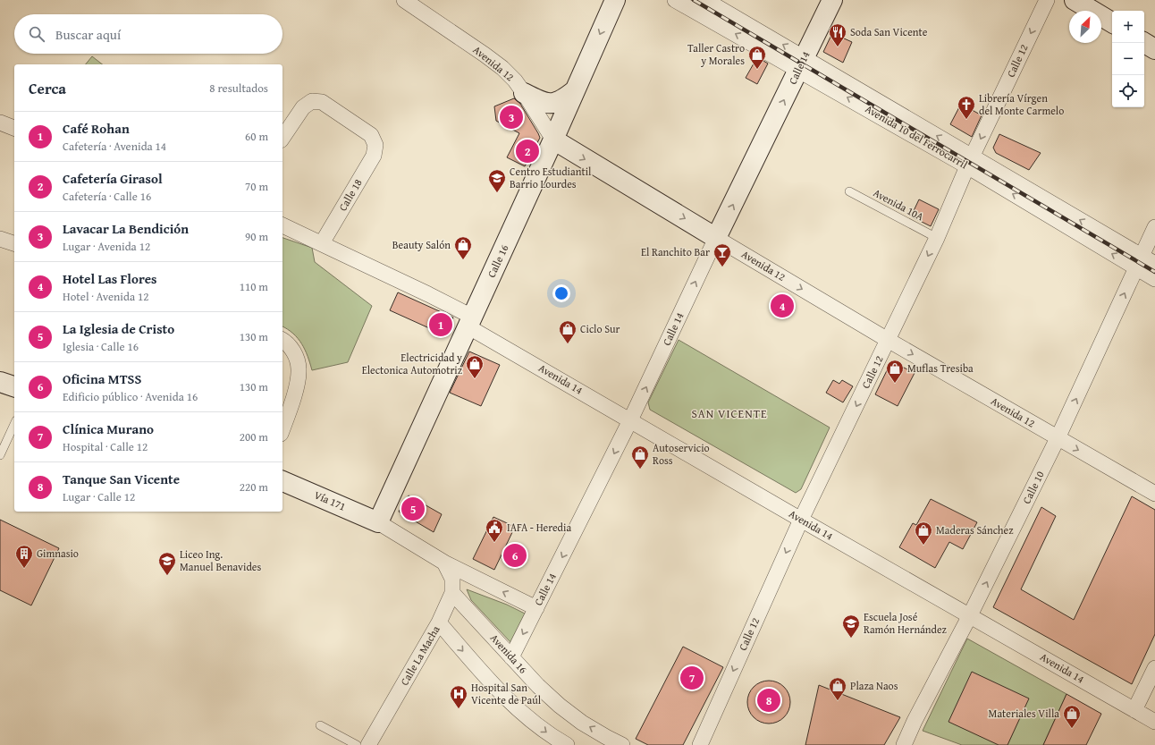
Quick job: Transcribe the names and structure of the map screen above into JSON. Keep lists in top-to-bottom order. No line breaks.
{"streets":{"main road":["Avenida 12","Calle 14","Calle 16","Vía 171"],"street":["Calle 12","Avenida 10 del Ferrocarril","Calle 18","Avenida 14","Calle 10","Avenida 16","Calle La Macha"],"lane":["Avenida 10A"]},"crossings":[["Calle 12","Avenida 12"],["Calle 12","Avenida 10 del Ferrocarril"],["Calle 12","Avenida 10A"],["Calle 12","Avenida 14"],["Avenida 12","Calle 14"],["Avenida 12","Calle 16"],["Avenida 12","Calle 10"],["Calle 14","Avenida 10 del Ferrocarril"],["Calle 14","Avenida 14"],["Calle 14","Avenida 16"],["Avenida 10 del Ferrocarril","Calle 10"],["Calle 18","Avenida 14"],["Calle 16","Avenida 14"],["Calle 16","Vía 171"],["Avenida 14","Calle 10"],["Avenida 16","Calle La Macha"]],"one_way":["Calle 12","Avenida 12","Avenida 10 del Ferrocarril","Calle 10"],"districts":["SAN VICENTE"],"places":{"restaurant":["Soda San Vicente"],"shop":["Taller Castro y Morales","Beauty Salón","Ciclo Sur","Electricidad y Electonica Automotriz","Muflas Tresiba","Autoservicio Ross","Maderas Sánchez","Plaza Naos","Materiales Villa"],"church":["Librería Vírgen del Monte Carmelo"],"school or university":["Centro Estudiantil Barrio Lourdes","Liceo Ing. Manuel Benavides","Escuela José Ramón Hernández"],"bar":["El Ranchito Bar"],"public building":["IAFA - Heredia"],"building":["Gimnasio"],"hospital":["Hospital San Vicente de Paúl"]},"north":"top right","page":{"map_buttons":["+","−"],"search":"Buscar aquí","heading":["Cerca","8 resultados"],"pins":["3","2","4","1","5","6","7","8"],"list":[{"mark":"1","name":"Café Rohan","note":"Cafetería · Avenida 14","value":"60 m"},{"mark":"2","name":"Cafetería Girasol","note":"Cafetería · Calle 16","value":"70 m"},{"mark":"3","name":"Lavacar La Bendición","note":"Lugar · Avenida 12","value":"90 m"},{"mark":"4","name":"Hotel Las Flores","note":"Hotel · Avenida 12","value":"110 m"},{"mark":"5","name":"La Iglesia de Cristo","note":"Iglesia · Calle 16","value":"130 m"},{"mark":"6","name":"Oficina MTSS","note":"Edificio público · Avenida 16","value":"130 m"},{"mark":"7","name":"Clínica Murano","note":"Hospital · Calle 12","value":"200 m"},{"mark":"8","name":"Tanque San Vicente","note":"Lugar · Calle 12","value":"220 m"}]}}
